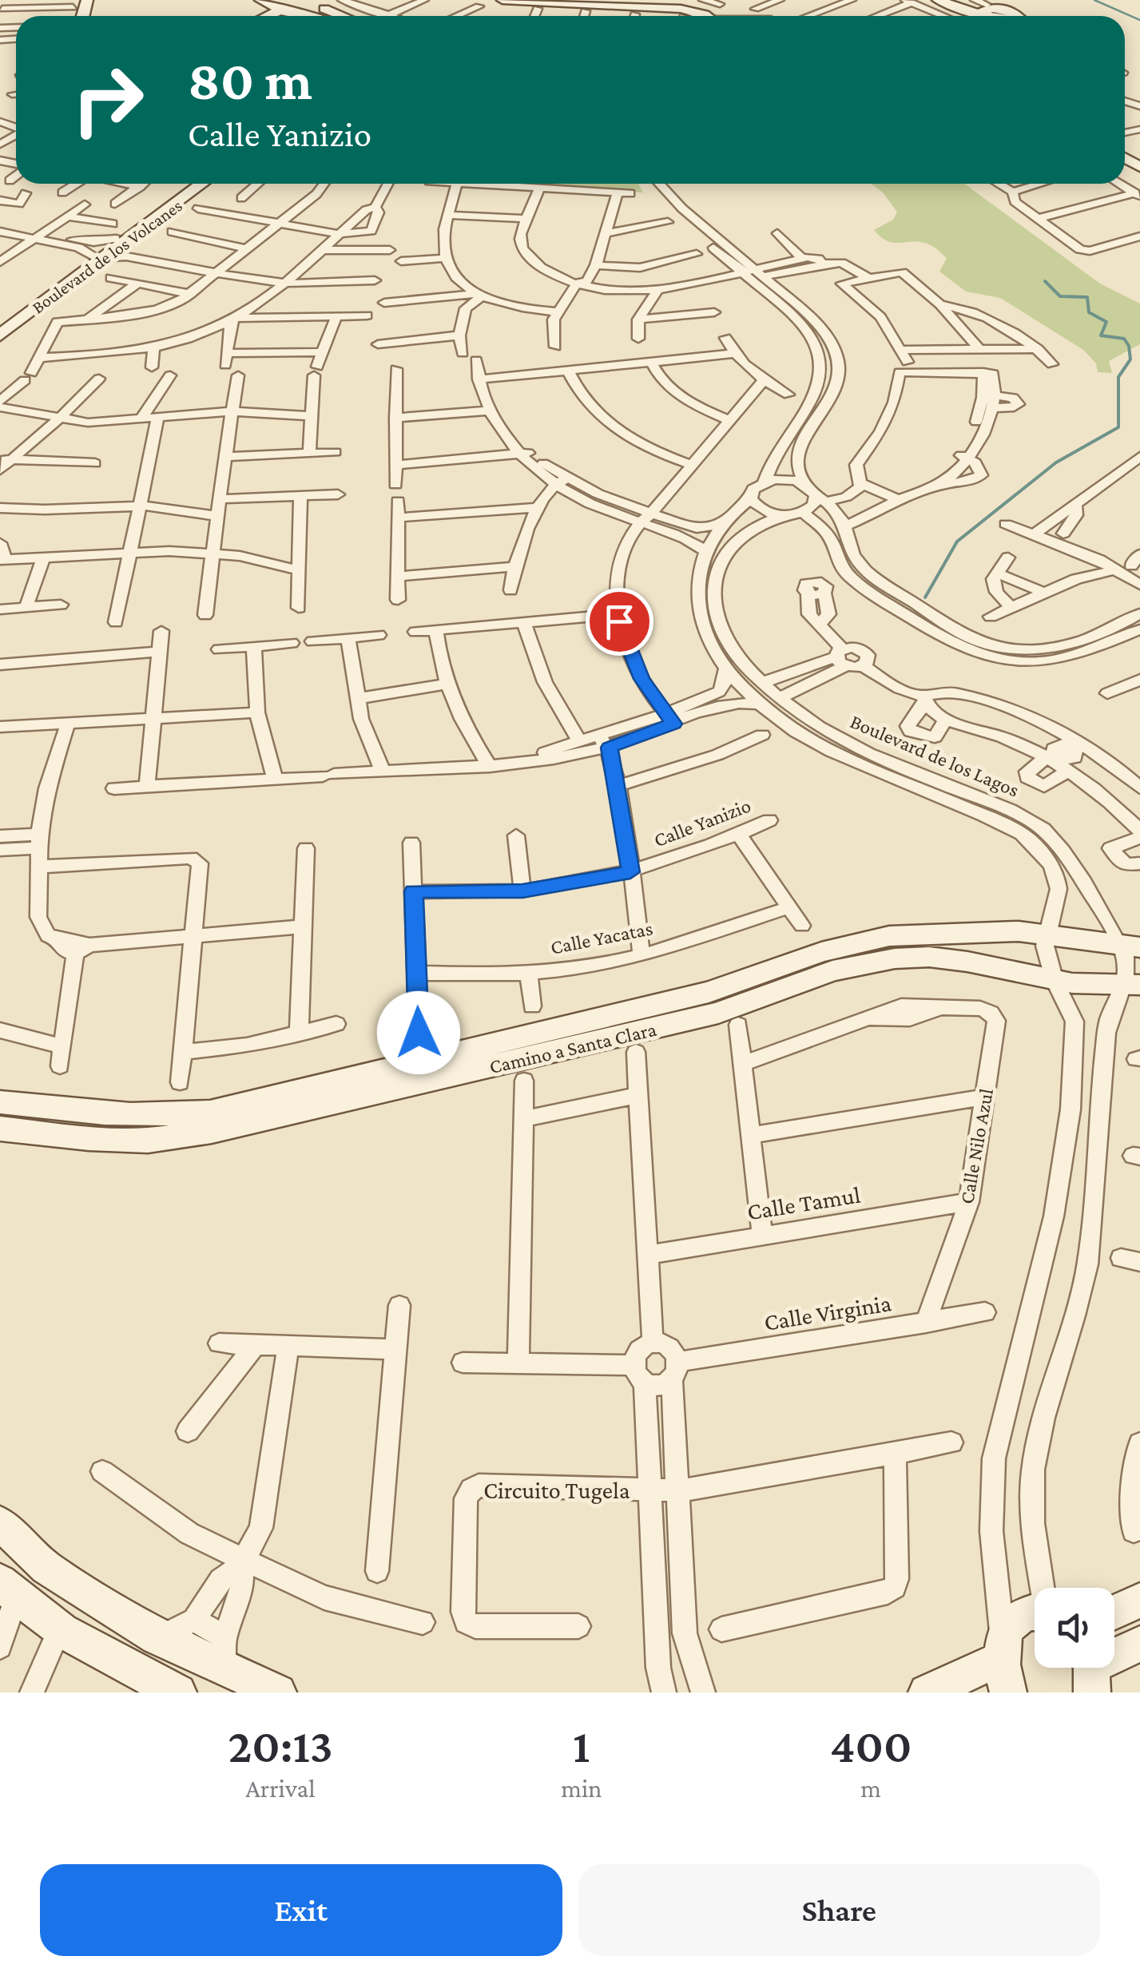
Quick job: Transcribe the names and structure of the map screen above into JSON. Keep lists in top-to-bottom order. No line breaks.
{"streets":{"street":["Boulevard de los Volcanes","Boulevard de los Lagos","Calle Yanizio","Calle Yacatas","Camino a Santa Clara","Calle Nilo Azul","Calle Tamul","Calle Virginia","Circuito Tugela"]},"crossings":[["Boulevard de los Lagos","Camino a Santa Clara"],["Calle Nilo Azul","Calle Tamul"],["Calle Nilo Azul","Calle Virginia"]],"page":{"turn":["80 m","Calle Yanizio"],"eta":["20:13","Arrival","1","min","400","m"],"buttons":["Exit","Share"]}}
